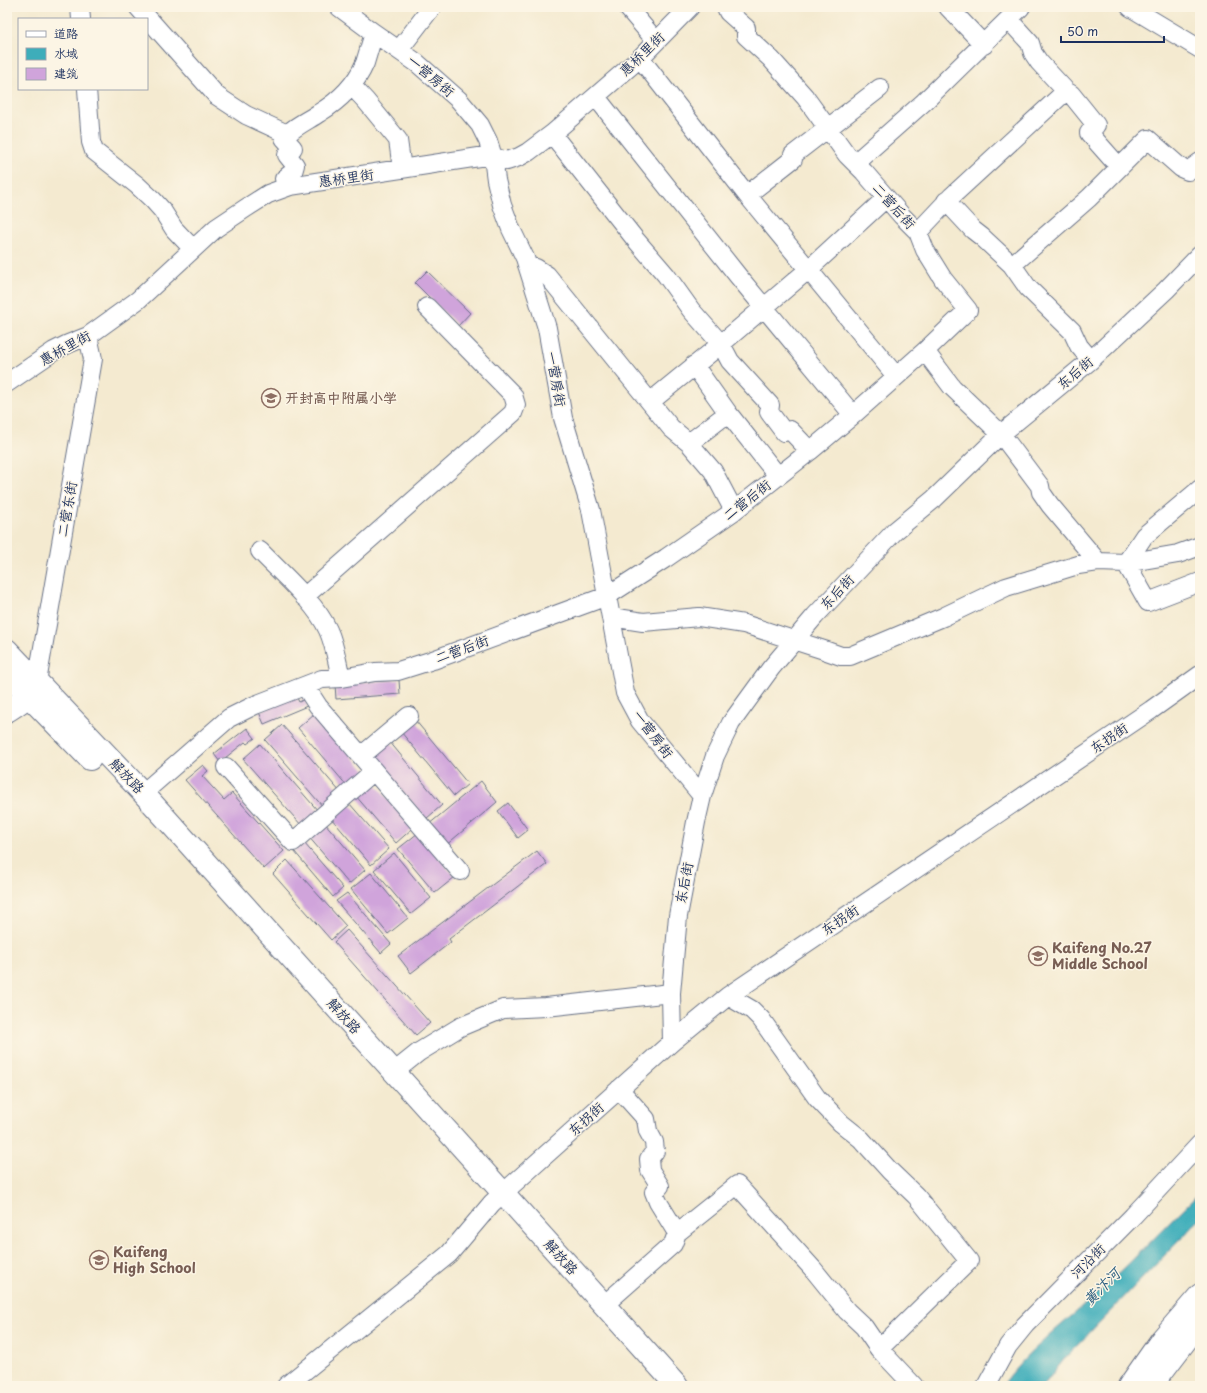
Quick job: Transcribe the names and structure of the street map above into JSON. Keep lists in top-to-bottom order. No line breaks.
{"streets":{"main road":["解放路"],"street":["惠桥里街","一营房街","二营后街","东后街","二营东街","东拐街","河沿街"]},"crossings":[["惠桥里街","一营房街"],["惠桥里街","二营东街"],["一营房街","二营后街"],["一营房街","东后街"],["二营后街","解放路"],["东后街","东拐街"],["二营东街","解放路"],["东拐街","解放路"]],"water":["黄汴河"],"places":{"school or university":["开封高中附属小学","Kaifeng No.27 Middle School","Kaifeng High School"]},"legend":["道路","水域","建筑"],"scale_bar":"50 m"}
